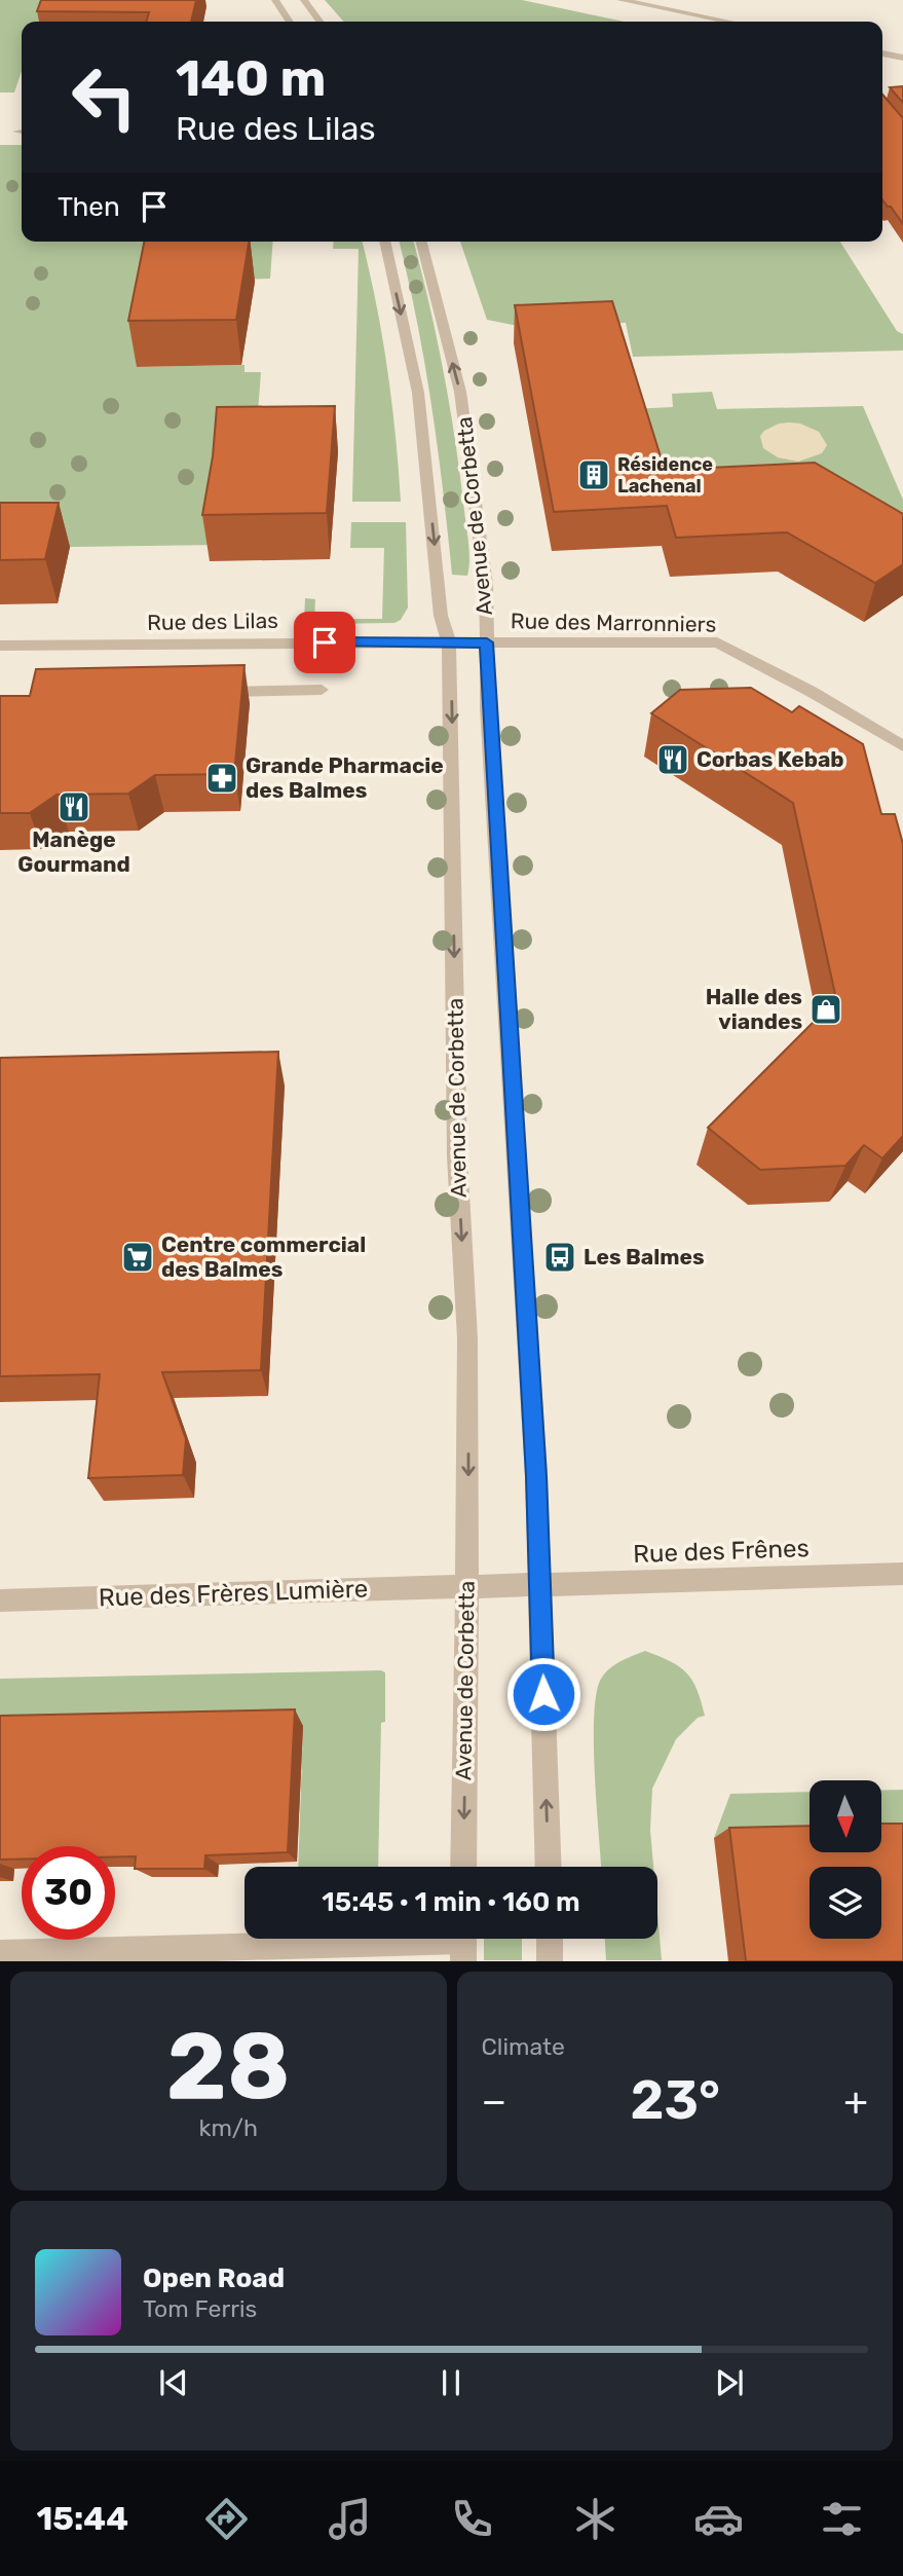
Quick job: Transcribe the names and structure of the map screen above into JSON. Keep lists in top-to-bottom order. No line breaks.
{"streets":{"street":["Avenue de Corbetta","Rue des Lilas","Rue des Marronniers","Rue des Frênes","Rue des Frères Lumière"]},"crossings":[["Avenue de Corbetta","Rue des Lilas"],["Avenue de Corbetta","Rue des Marronniers"],["Avenue de Corbetta","Rue des Frênes"],["Avenue de Corbetta","Rue des Frères Lumière"],["Rue des Lilas","Rue des Marronniers"],["Rue des Frênes","Rue des Frères Lumière"]],"places":{"building":["Résidence Lachenal"],"restaurant":["Corbas Kebab","Manège Gourmand"],"pharmacy":["Grande Pharmacie des Balmes"],"shop":["Halle des viandes"],"supermarket":["Centre commercial des Balmes"],"bus stop":["Les Balmes"]},"north":"bottom","page":{"turn":["140 m","Rue des Lilas"],"then":"Then","limit":"30","trip":"15:45 · 1 min · 160 m","tile":[["28","km/h"],"Climate"],"heat":["−","23°","+"],"song":["Open Road","Tom Ferris"],"tabs":"15:44"}}
